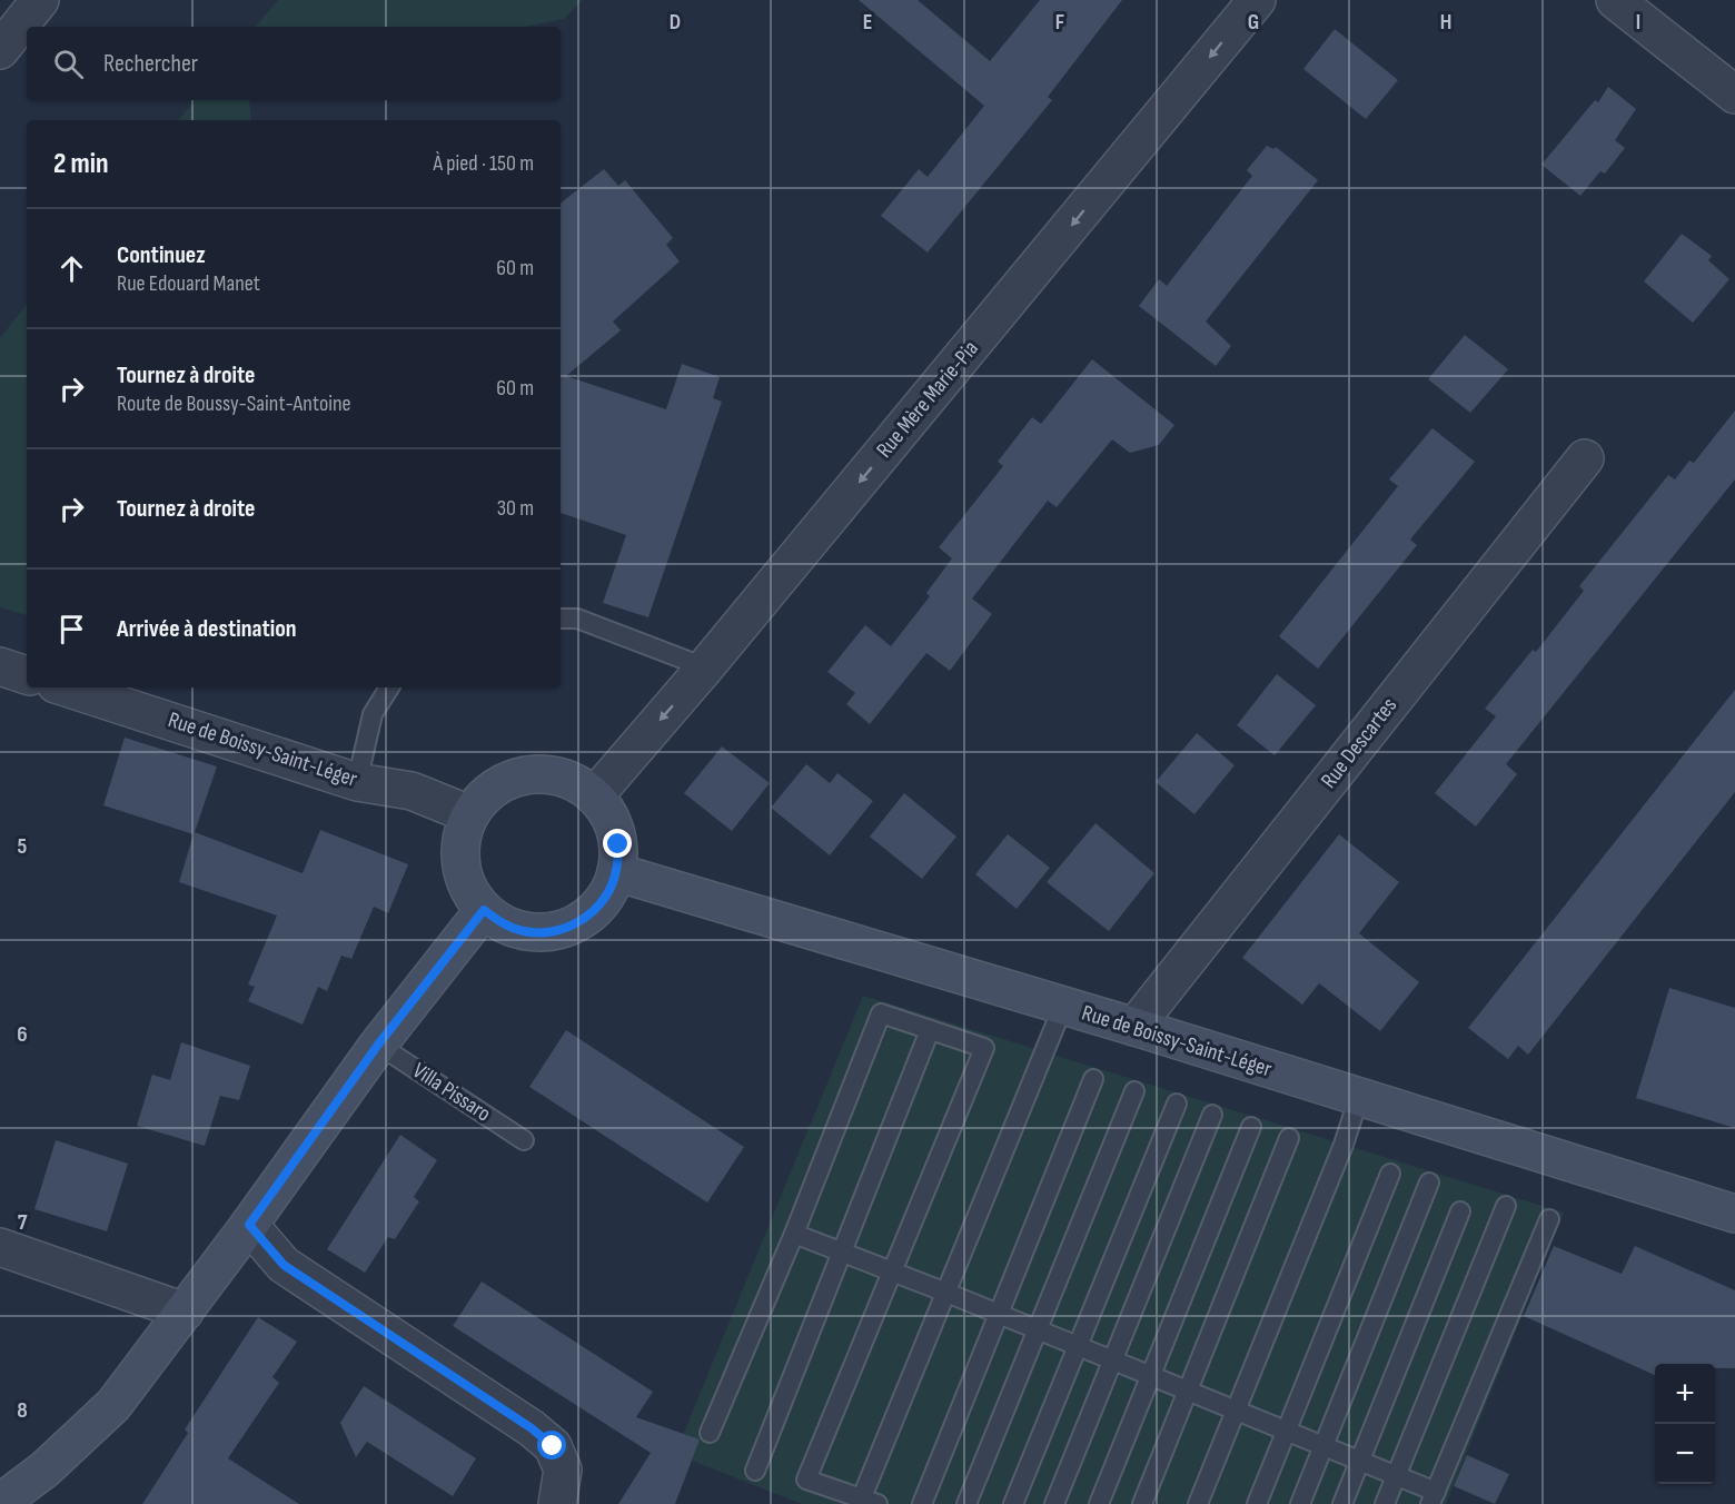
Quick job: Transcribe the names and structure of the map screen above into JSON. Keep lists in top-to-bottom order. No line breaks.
{"streets":{"main road":["Rue de Boissy-Saint-Léger"],"street":["Rue Mère Marie-Pia","Rue Descartes"],"lane":["Villa Pissaro"]},"crossings":[["Rue Mère Marie-Pia","Rue de Boissy-Saint-Léger"],["Rue Descartes","Rue de Boissy-Saint-Léger"]],"one_way":["Rue Mère Marie-Pia"],"page":{"search":"Rechercher","heading":["2 min","À pied · 150 m"],"list":[["Continuez","Rue Edouard Manet","60 m"],["Tournez à droite","Route de Boussy-Saint-Antoine","60 m"],["Tournez à droite","30 m"],"Arrivée à destination"],"map_buttons":["+","−"]},"grid":{"columns":["D","E","F","G","H","I"],"rows":["5","6","7","8"]}}
